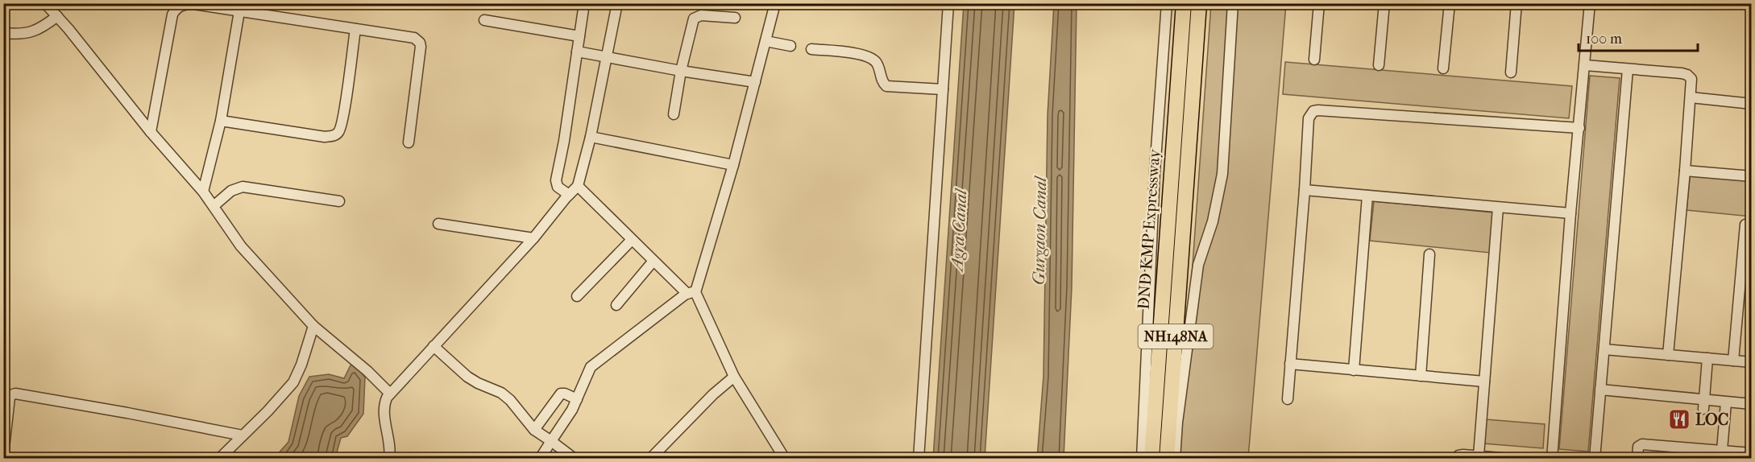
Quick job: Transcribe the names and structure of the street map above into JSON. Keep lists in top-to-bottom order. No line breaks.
{"streets":{"highway":["DND KMP Expressway","NH148NA"]},"water":["Agra Canal","Gurgaon Canal"],"places":{"restaurant":["LOC"]},"scale_bar":"100 m"}
